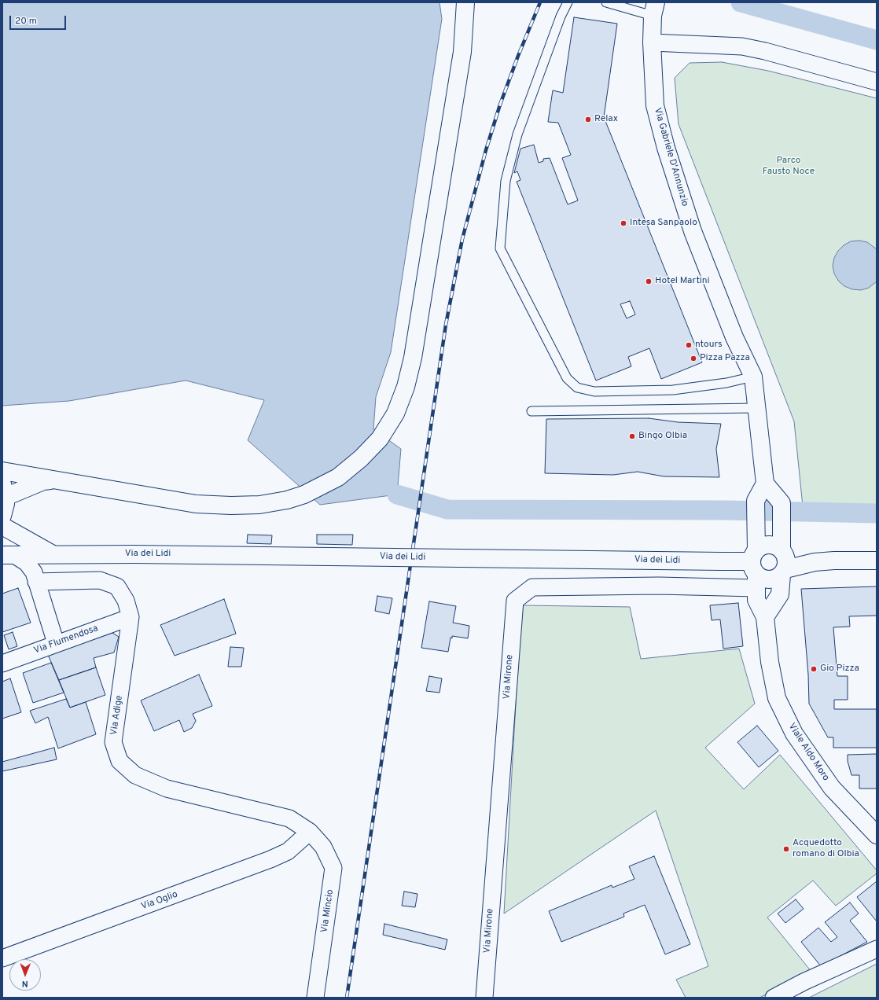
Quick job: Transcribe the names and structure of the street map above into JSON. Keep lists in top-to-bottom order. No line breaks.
{"streets":{"main road":["Via Gabriele D'Annunzio","Via dei Lidi","Viale Aldo Moro"],"street":["Via Flumendosa","Via Mirone","Via Adige","Via Oglio","Via Mincio"]},"crossings":[["Via dei Lidi","Via Mirone"],["Via dei Lidi","Viale Aldo Moro"],["Via Flumendosa","Via Adige"],["Via Mirone","Viale Aldo Moro"],["Via Adige","Via Oglio"],["Via Adige","Via Mincio"],["Via Oglio","Via Mincio"]],"parks":["Parco Fausto Noce"],"places":["Relax","Intesa Sanpaolo","Hotel Martini","ntours","Pizza Pazza","Bingo Olbia","Gio Pizza","Acquedotto romano di Olbia"],"scale_bar":"20 m","north":"bottom"}
